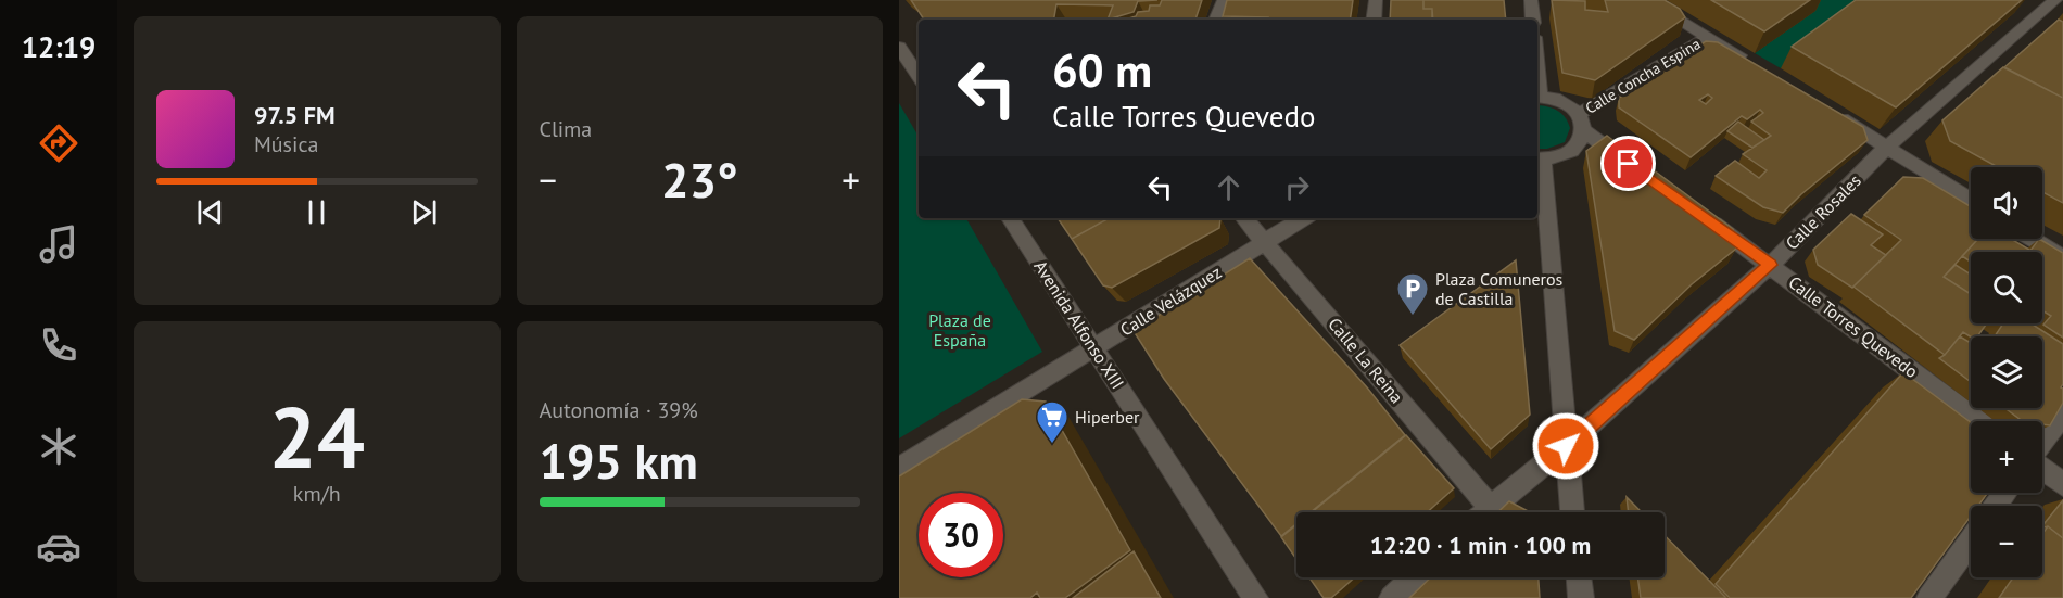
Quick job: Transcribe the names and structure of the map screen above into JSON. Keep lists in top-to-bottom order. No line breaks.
{"streets":{"street":["Calle Concha Espina","Calle Rosales","Calle Velázquez","Avenida Alfonso XIII","Calle Torres Quevedo","Calle La Reina"]},"crossings":[["Calle Rosales","Calle Torres Quevedo"],["Calle Rosales","Calle La Reina"],["Calle Velázquez","Avenida Alfonso XIII"],["Calle Velázquez","Calle La Reina"]],"parks":["Plaza de España"],"places":{"parking":["Plaza Comuneros de Castilla"],"supermarket":["Hiperber"]},"page":{"tabs":"12:19","tile":["Clima",["24","km/h"],["Autonomía · 39%","195 km"]],"turn":["60 m","Calle Torres Quevedo"],"song":["97.5 FM","Música"],"heat":["−","23°","+"],"map_buttons":["+","−"],"limit":"30","trip":"12:20 · 1 min · 100 m"}}
